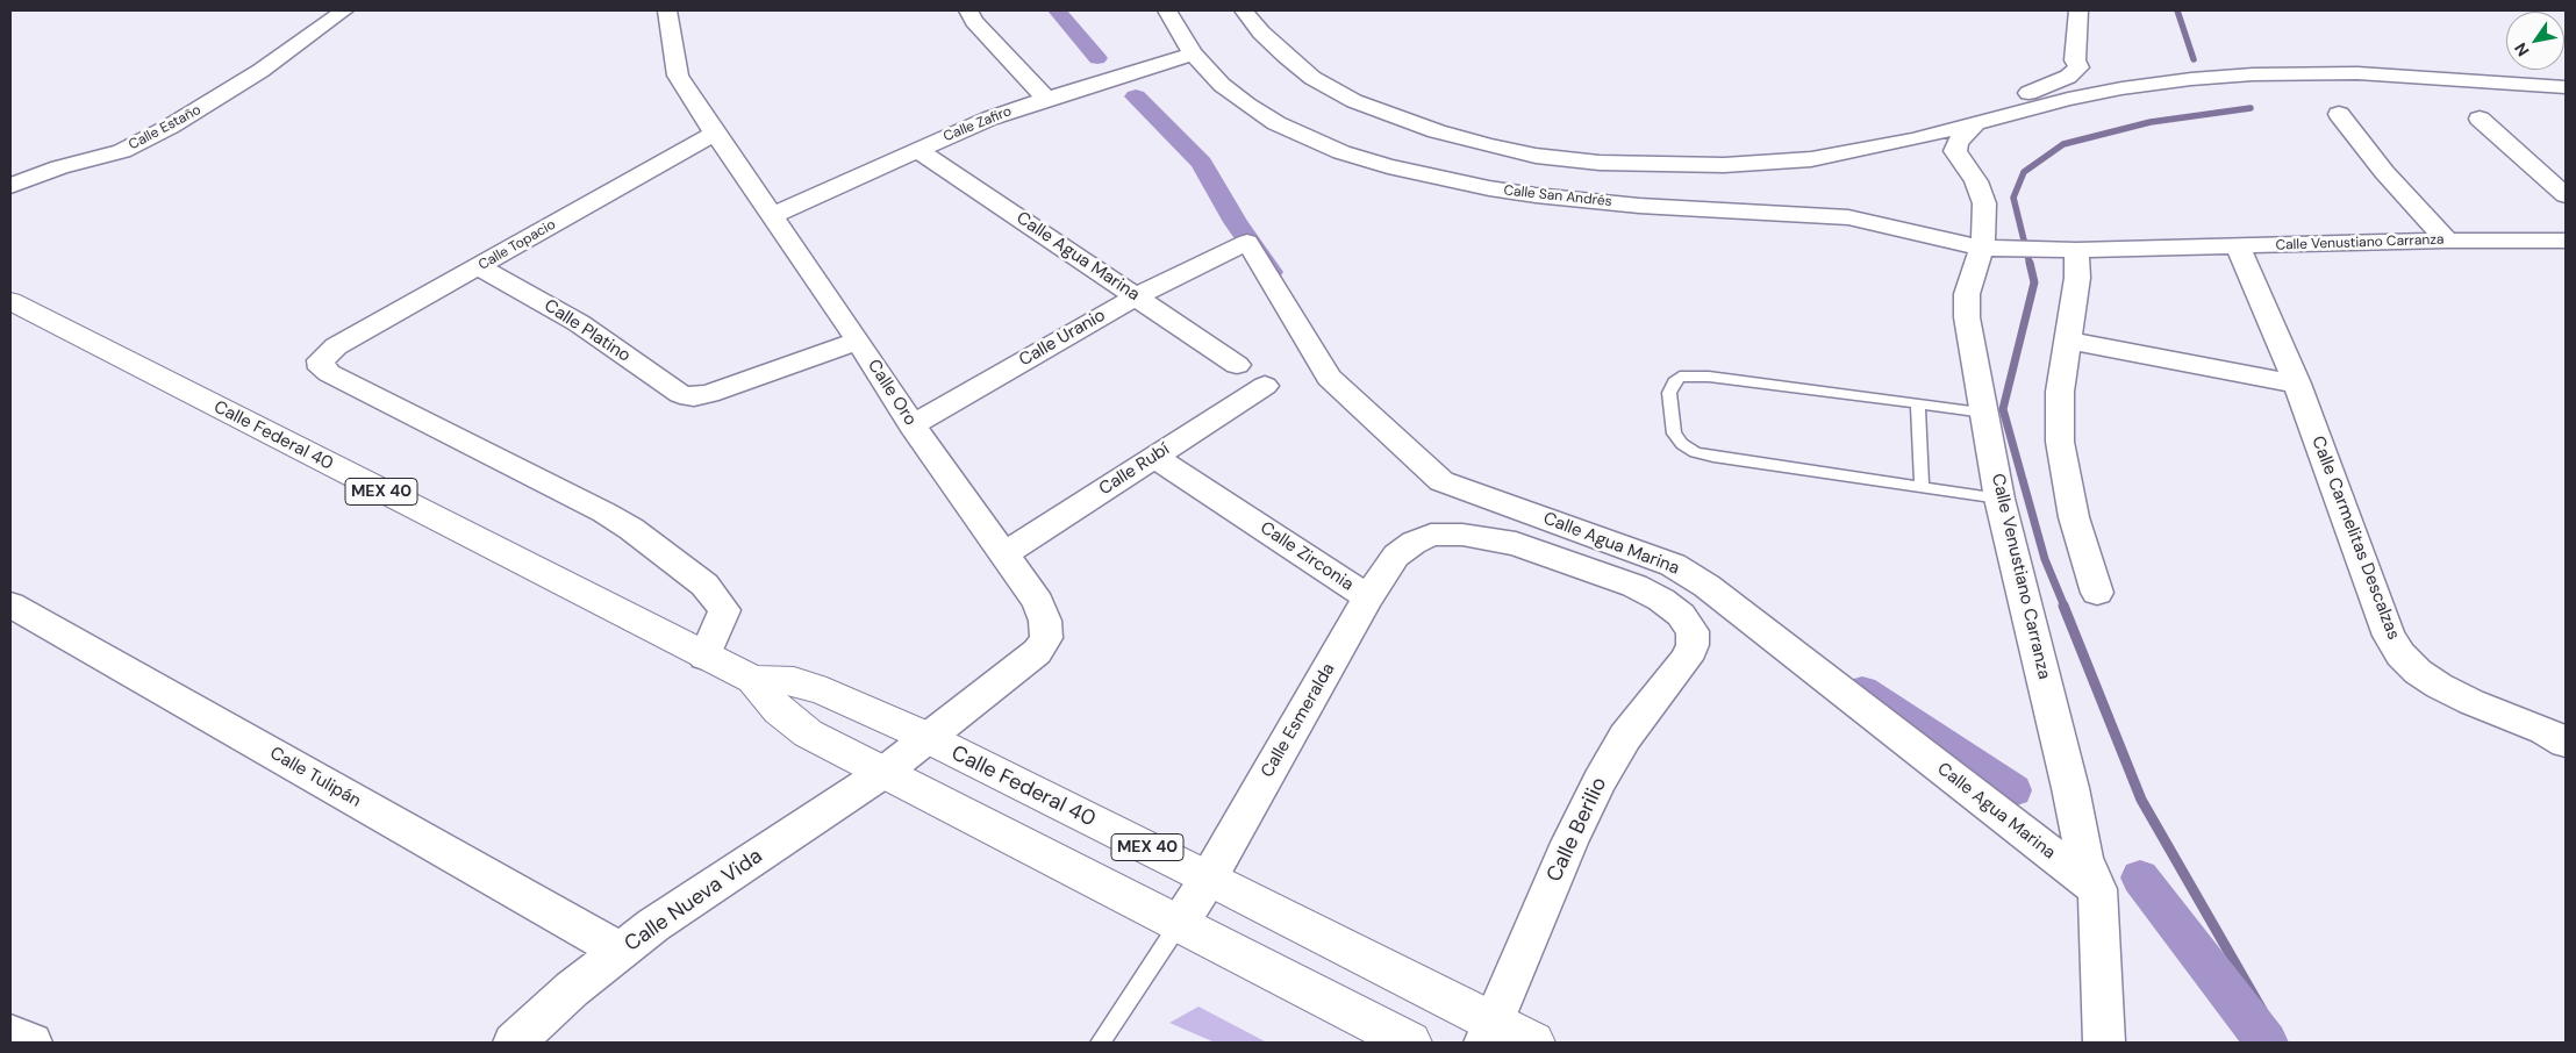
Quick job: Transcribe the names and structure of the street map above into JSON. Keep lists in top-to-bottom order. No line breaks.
{"streets":{"main road":["Calle Federal 40","MEX 40"],"street":["Calle Zafiro","Calle Estaño","Calle San Andrés","Calle Venustiano Carranza","Calle Topacio","Calle Agua Marina","Calle Platino","Calle Uranio","Calle Oro","Calle Rubí","Calle Carmelitas Descalzas","Calle Zirconia","Calle Esmeralda","Calle Tulipán","Calle Berilio","Calle Nueva Vida"]},"crossings":[["Calle Zafiro","Calle San Andrés"],["Calle Zafiro","Calle Agua Marina"],["Calle Zafiro","Calle Oro"],["Calle San Andrés","Calle Venustiano Carranza"],["Calle Venustiano Carranza","Calle Agua Marina"],["Calle Venustiano Carranza","Calle Carmelitas Descalzas"],["Calle Topacio","Calle Platino"],["Calle Topacio","Calle Oro"],["Calle Topacio","Calle Federal 40"],["Calle Agua Marina","Calle Uranio"],["Calle Platino","Calle Oro"],["Calle Uranio","Calle Oro"],["Calle Oro","Calle Federal 40"],["Calle Oro","Calle Rubí"],["Calle Oro","Calle Nueva Vida"],["Calle Federal 40","Calle Esmeralda"],["Calle Federal 40","Calle Berilio"],["Calle Federal 40","Calle Nueva Vida"],["Calle Rubí","Calle Zirconia"],["Calle Zirconia","Calle Esmeralda"],["Calle Esmeralda","Calle Berilio"],["Calle Tulipán","Calle Nueva Vida"]],"north":"bottom left"}
